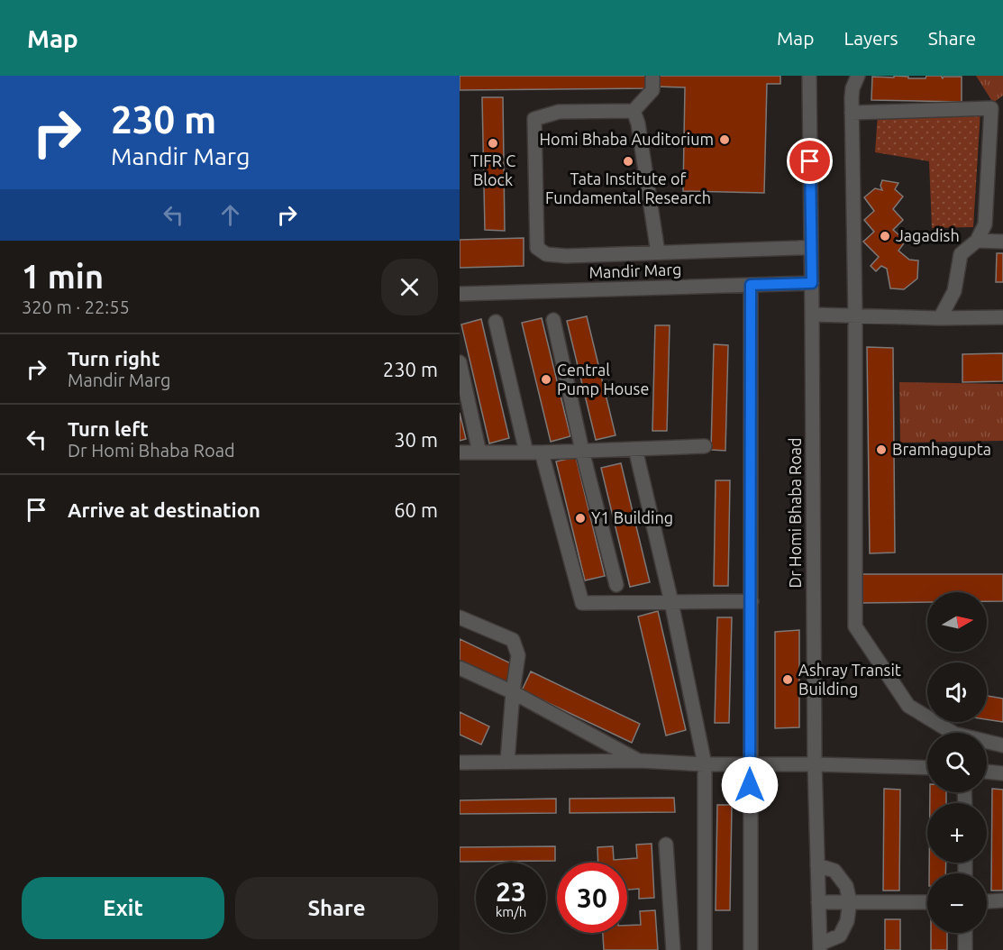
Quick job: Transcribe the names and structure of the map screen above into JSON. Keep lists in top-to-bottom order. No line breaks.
{"streets":{"street":["Mandir Marg","Dr Homi Bhaba Road"]},"crossings":[["Mandir Marg","Dr Homi Bhaba Road"]],"places":["Homi Bhaba Auditorium","TIFR C Block","Tata Institute of Fundamental Research","Jagadish","Central Pump House","Bramhagupta","Y1 Building","Ashray Transit Building"],"north":"right","page":{"header":"Map","nav":["Map","Layers","Share"],"turn":["230 m","Mandir Marg"],"heading":["1 min","320 m · 22:55"],"list":[{"name":"Turn right","note":"Mandir Marg","value":"230 m"},{"name":"Turn left","note":"Dr Homi Bhaba Road","value":"30 m"},{"name":"Arrive at destination","value":"60 m"}],"map_buttons":["+","−"],"speed":"23 km/h","limit":"30","buttons":["Exit","Share"]}}
